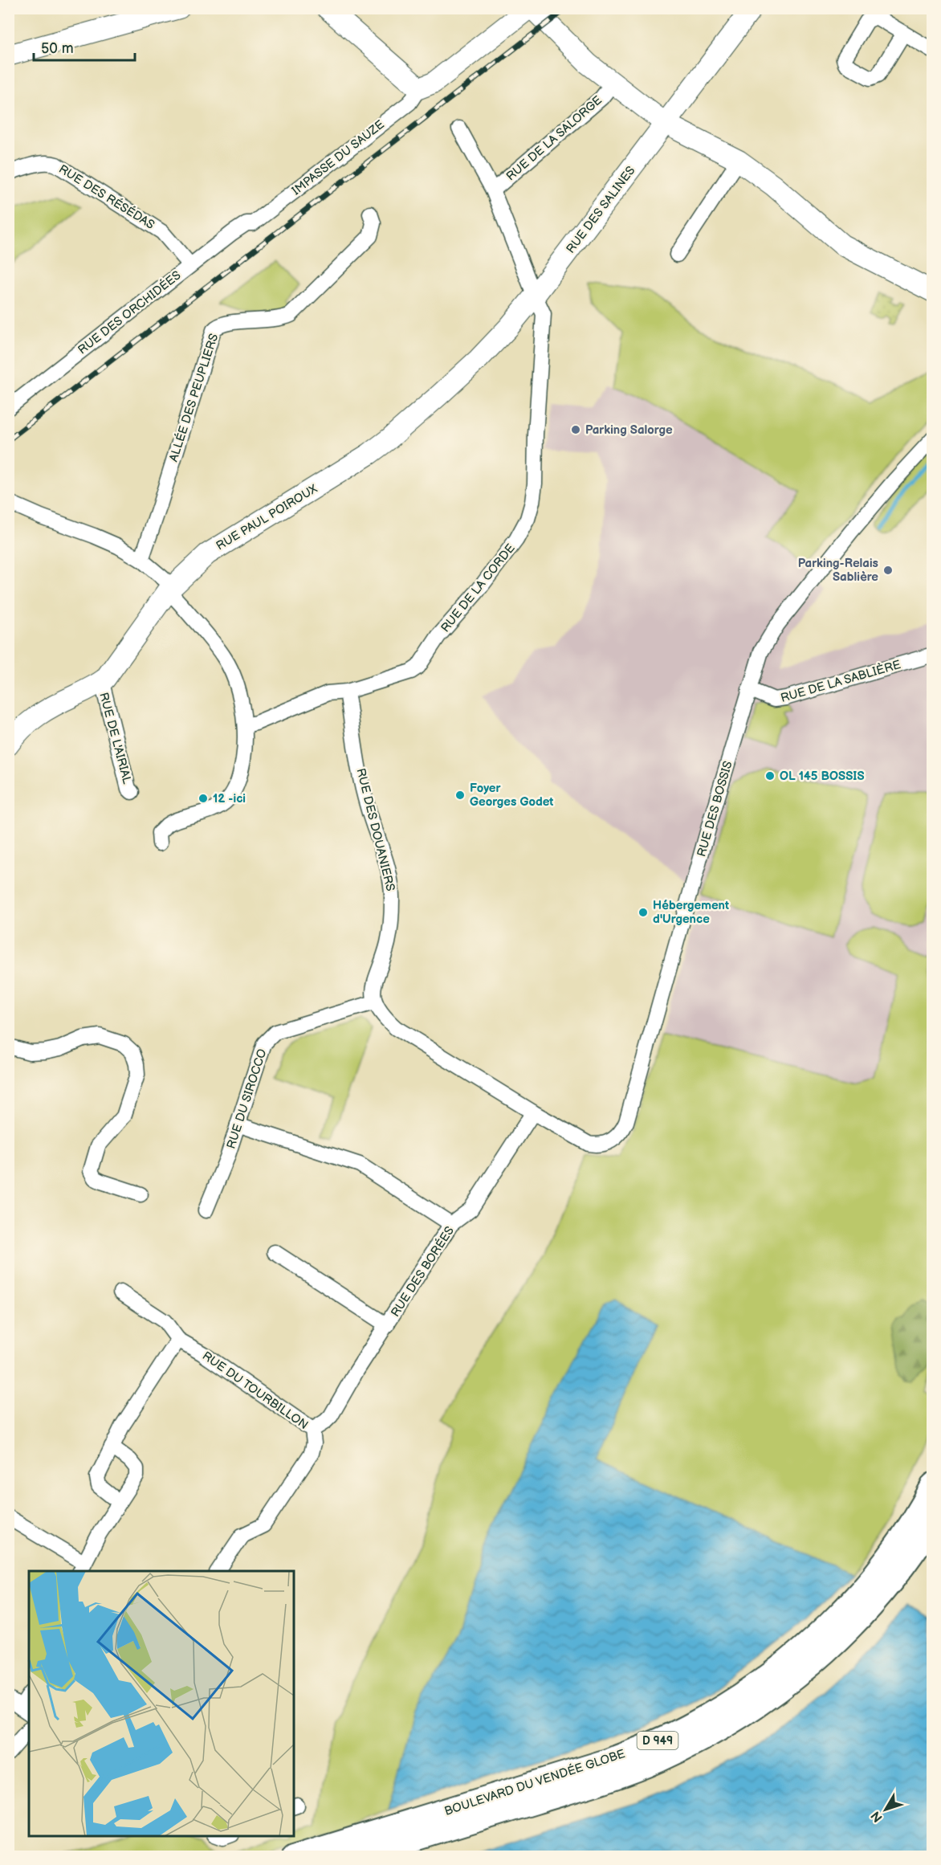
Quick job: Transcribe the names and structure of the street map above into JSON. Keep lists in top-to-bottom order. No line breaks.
{"streets":{"main road":["D 949","BOULEVARD DU VENDÉE GLOBE"],"street":["RUE DE LA SALORGE","IMPASSE DU SAUZE","RUE DES RÉSÉDAS","RUE DES SALINES","RUE DES ORCHIDÉES","ALLÉE DES PEUPLIERS","RUE PAUL POIROUX","RUE DE LA CORDE","RUE DE LA SABLIÈRE","RUE DE L'AIRIAL","RUE DES BOSSIS","RUE DES DOUANIERS","RUE DU SIROCCO","RUE DES BORÉES","RUE DU TOURBILLON"]},"crossings":[["RUE DE LA SALORGE","RUE DES SALINES"],["RUE DE LA SALORGE","RUE PAUL POIROUX"],["RUE DE LA SALORGE","RUE DE LA CORDE"],["IMPASSE DU SAUZE","RUE DES ORCHIDÉES"],["RUE DES RÉSÉDAS","RUE DES ORCHIDÉES"],["RUE DES SALINES","RUE PAUL POIROUX"],["RUE DES SALINES","RUE DE LA CORDE"],["RUE PAUL POIROUX","RUE DE LA CORDE"],["RUE PAUL POIROUX","RUE DE L'AIRIAL"],["RUE DE LA CORDE","RUE DES DOUANIERS"],["RUE DE LA SABLIÈRE","RUE DES BOSSIS"],["RUE DES BOSSIS","RUE DES BORÉES"],["RUE DES DOUANIERS","RUE DU SIROCCO"],["RUE DES BORÉES","RUE DU TOURBILLON"]],"places":["Parking Salorge","Parking-Relais Sablière","OL 145 BOSSIS","Foyer Georges Godet","12 -ici","Hébergement d'Urgence"],"scale_bar":"50 m","north":"bottom left"}
